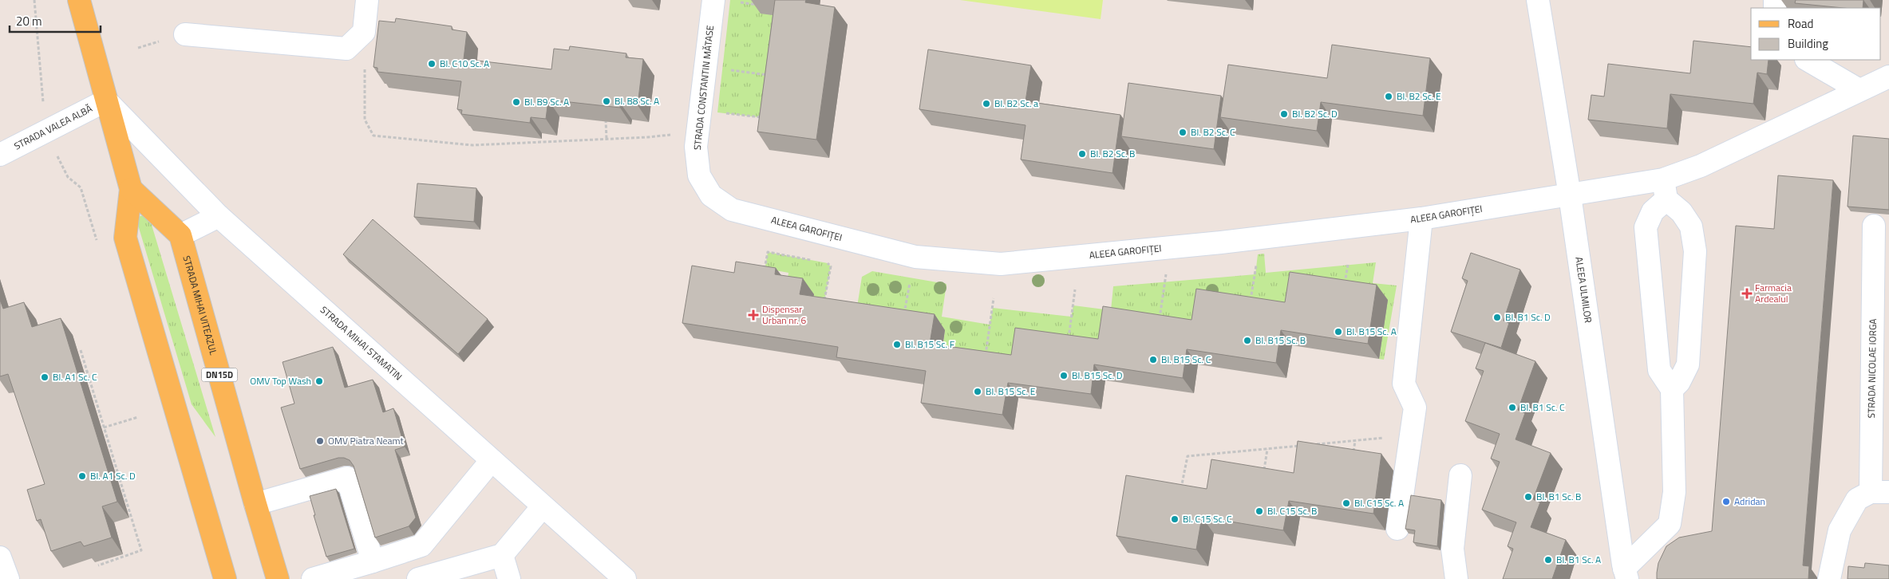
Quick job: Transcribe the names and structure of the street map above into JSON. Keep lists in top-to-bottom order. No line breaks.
{"streets":{"main road":["STRADA MIHAI VITEAZUL","DN15D"],"street":["STRADA CONSTANTIN MĂTASE","STRADA VALEA ALBĂ","ALEEA GAROFIȚEI","ALEEA ULMILOR","STRADA MIHAI STAMATIN","STRADA NICOLAE IORGA"]},"crossings":[["STRADA CONSTANTIN MĂTASE","ALEEA GAROFIȚEI"],["STRADA VALEA ALBĂ","STRADA MIHAI STAMATIN"],["ALEEA GAROFIȚEI","ALEEA ULMILOR"]],"places":{"other":["Bl. C10 Sc. A","Bl. B2 Sc. E","Bl. B8 Sc. A","Bl. B9 Sc. A","Bl. B2 Sc. a","Bl. B2 Sc. D","Bl. B2 Sc. C","Bl. B2 Sc. B","Bl. B1 Sc. D","Bl. B15 Sc. A","Bl. B15 Sc. B","Bl. B15 Sc. F","Bl. B15 Sc. C","Bl. B15 Sc. D","Bl. A1 Sc. C","OMV Top Wash","Bl. B15 Sc. E","Bl. B1 Sc. C","OMV Piatra Neamt","Bl. A1 Sc. D","Bl. B1 Sc. B","Adridan","Bl. C15 Sc. A","Bl. C15 Sc. B","Bl. C15 Sc. C","Bl. B1 Sc. A"],"health":["Farmacia Ardealul","Dispensar Urban nr. 6"]},"legend":["Road","Building"],"scale_bar":"20 m"}
